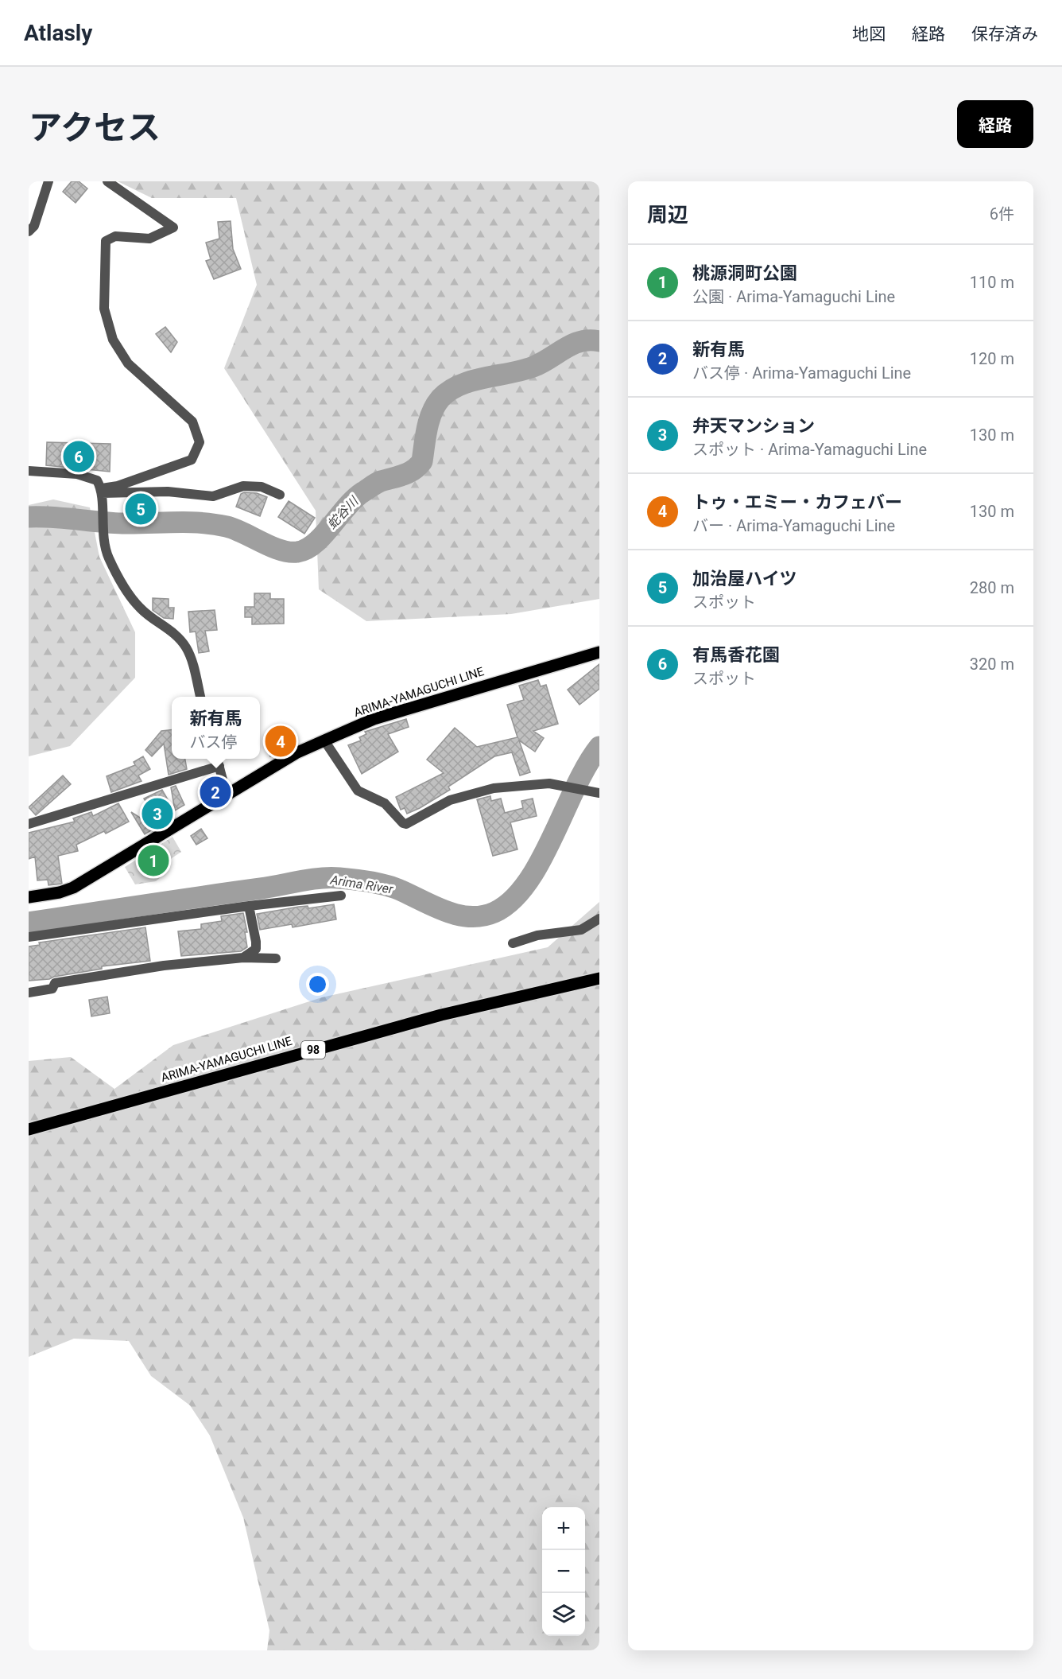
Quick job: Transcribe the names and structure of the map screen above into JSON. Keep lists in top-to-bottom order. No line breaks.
{"streets":{"main road":["ARIMA-YAMAGUCHI LINE","98"]},"water":["蛇谷川","Arima River"],"page":{"header":"Atlasly","nav":["地図","経路","保存済み"],"title":"アクセス","buttons":"経路","heading":["周辺","6件"],"list":[{"mark":"1","name":"桃源洞町公園","note":"公園 · Arima-Yamaguchi Line","value":"110 m"},{"mark":"2","name":"新有馬","note":"バス停 · Arima-Yamaguchi Line","value":"120 m"},{"mark":"3","name":"弁天マンション","note":"スポット · Arima-Yamaguchi Line","value":"130 m"},{"mark":"4","name":"トゥ・エミー・カフェバー","note":"バー · Arima-Yamaguchi Line","value":"130 m"},{"mark":"5","name":"加治屋ハイツ","note":"スポット","value":"280 m"},{"mark":"6","name":"有馬香花園","note":"スポット","value":"320 m"}],"pins":["6","5","4","2","3","1"],"popup":["新有馬","バス停"],"map_buttons":["+","−"]}}
